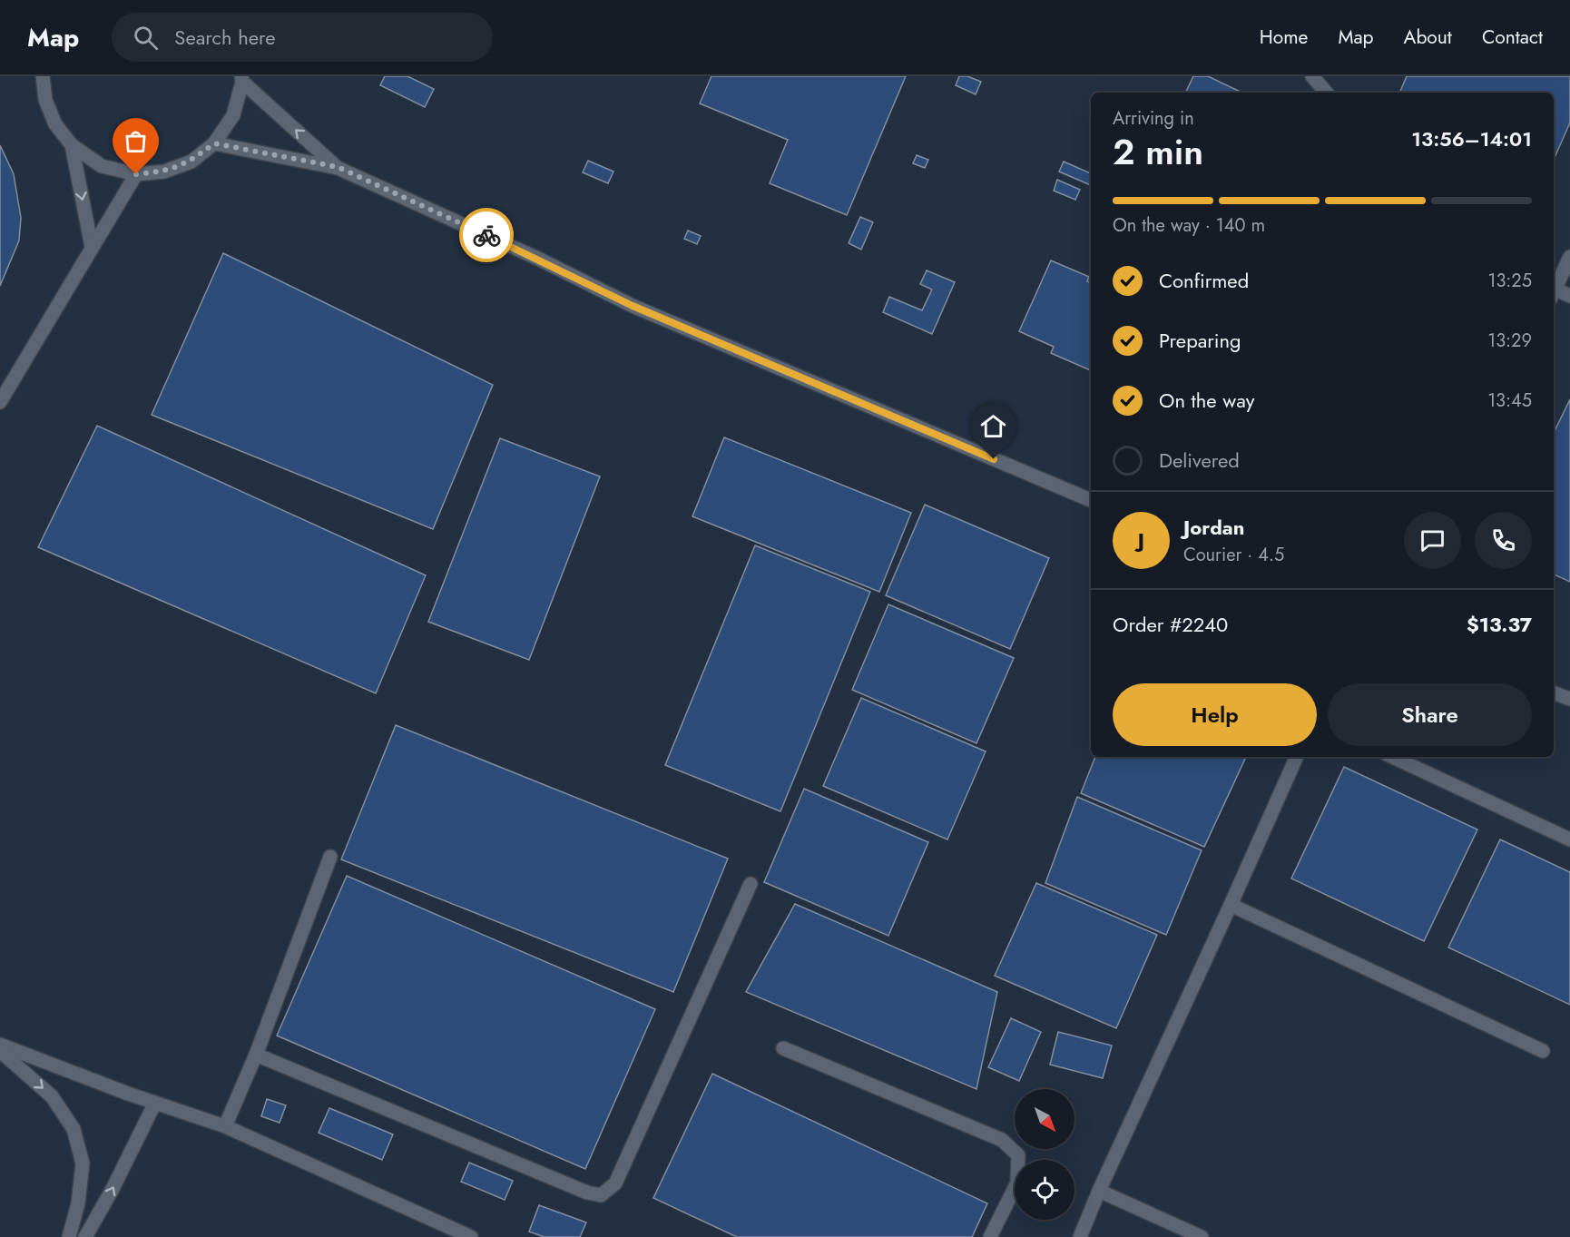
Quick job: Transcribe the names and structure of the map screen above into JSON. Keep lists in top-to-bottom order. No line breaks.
{"north":"bottom right","page":{"header":"Map","search":"Search here","nav":["Home","Map","About","Contact"],"heading":["2 min","Arriving in","13:56–14:01"],"panel":["Jordan","Courier · 4.5","Order #2240","$13.37"],"bar":"On the way · 140 m","list":[["Confirmed","13:25"],["Preparing","13:29"],["On the way","13:45"],"Delivered"],"round":"J","buttons":["Help","Share"]}}
